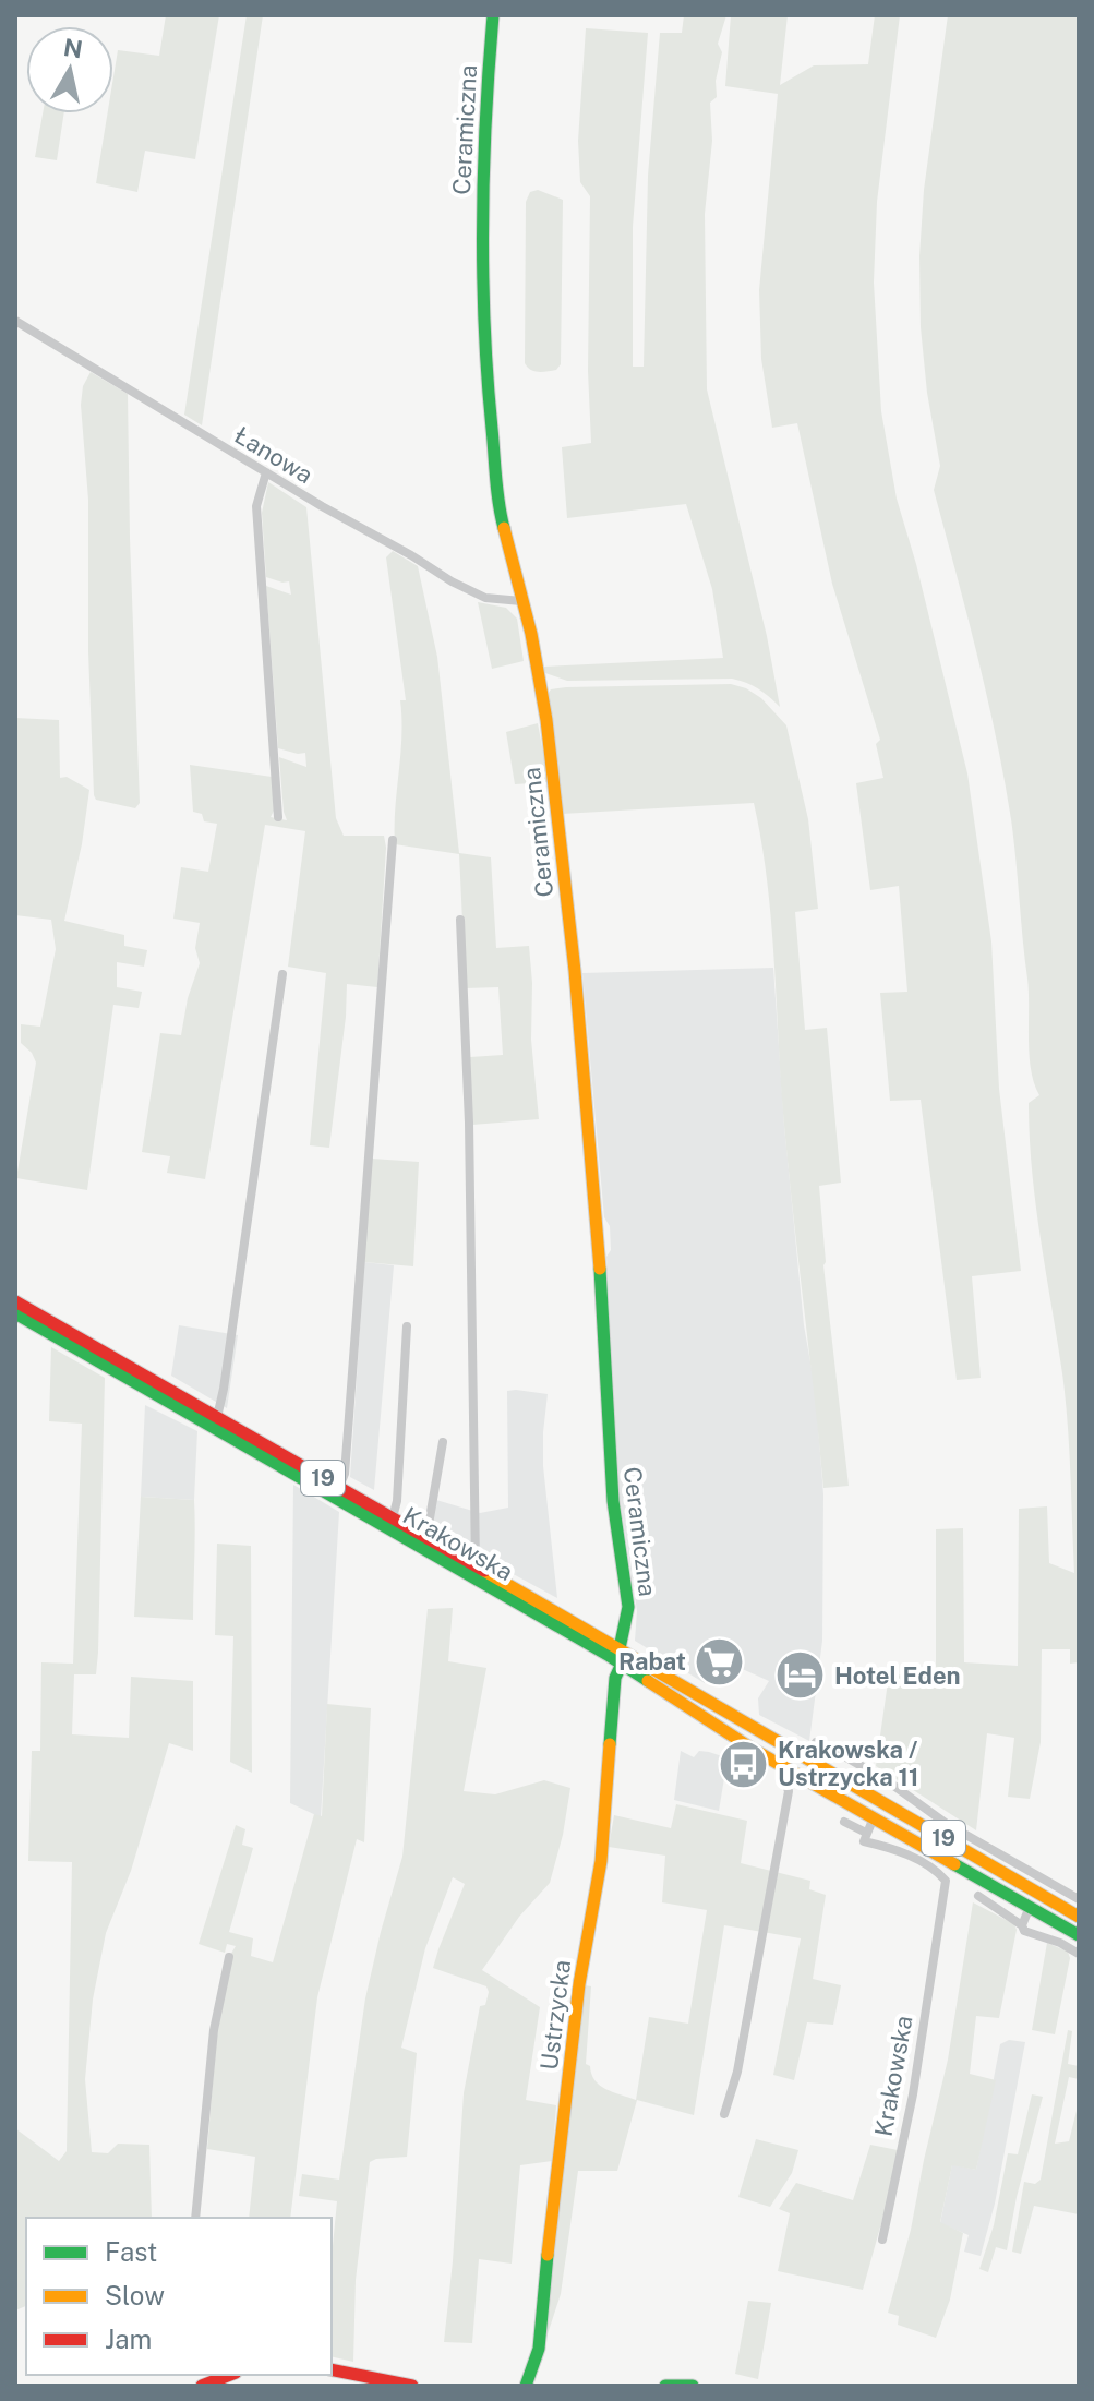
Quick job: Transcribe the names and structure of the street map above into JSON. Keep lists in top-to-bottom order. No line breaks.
{"streets":{"street":["Ceramiczna","Łanowa","19","Krakowska","Ustrzycka"]},"crossings":[["Ceramiczna","Łanowa"],["Ceramiczna","Krakowska"],["Ceramiczna","Ustrzycka"],["Krakowska","Ustrzycka"]],"places":{"supermarket":["Rabat"],"hotel":["Hotel Eden"],"bus stop":["Krakowska / Ustrzycka 11"]},"legend":["Fast","Slow","Jam"],"north":"top"}
